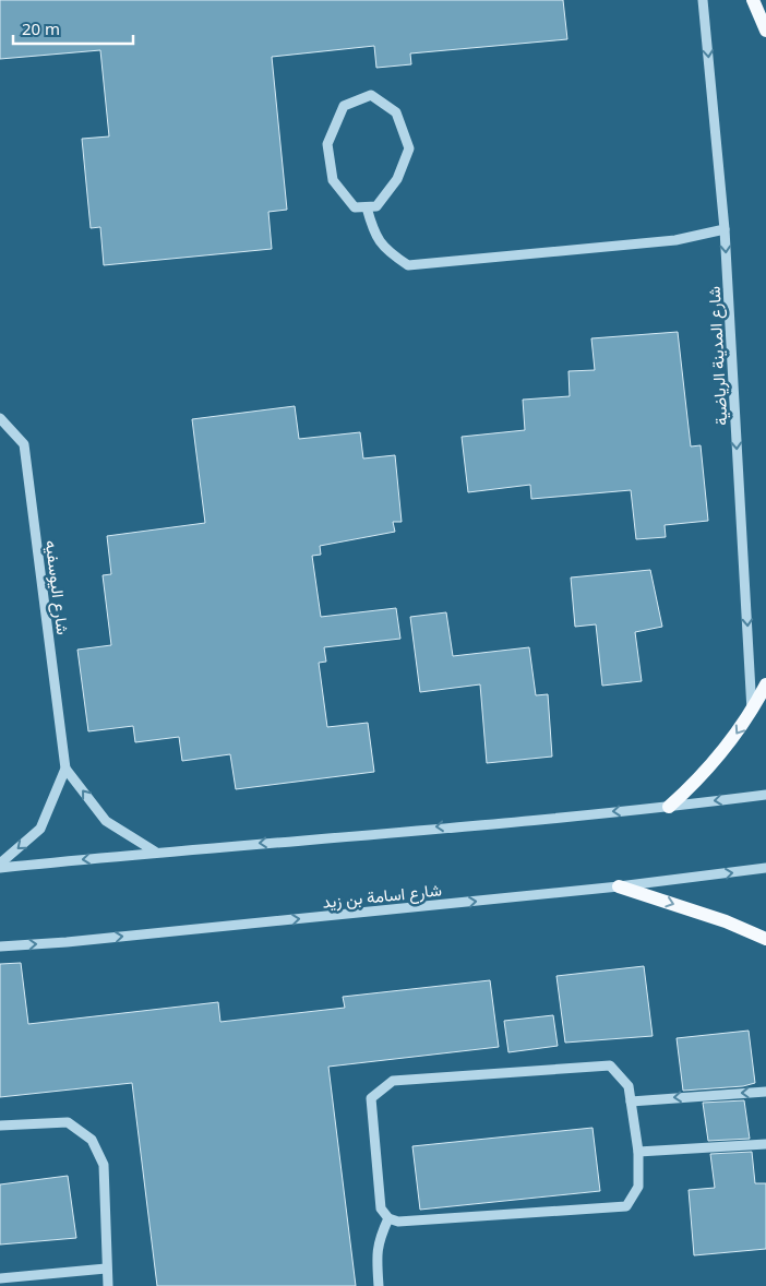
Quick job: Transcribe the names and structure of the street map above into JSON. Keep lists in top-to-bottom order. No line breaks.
{"streets":{"street":["شارع المدينة الرياضية","شارع اليوسفيه","شارع اسامة بن زيد"]},"one_way":["شارع المدينة الرياضية"],"scale_bar":"20 m"}
